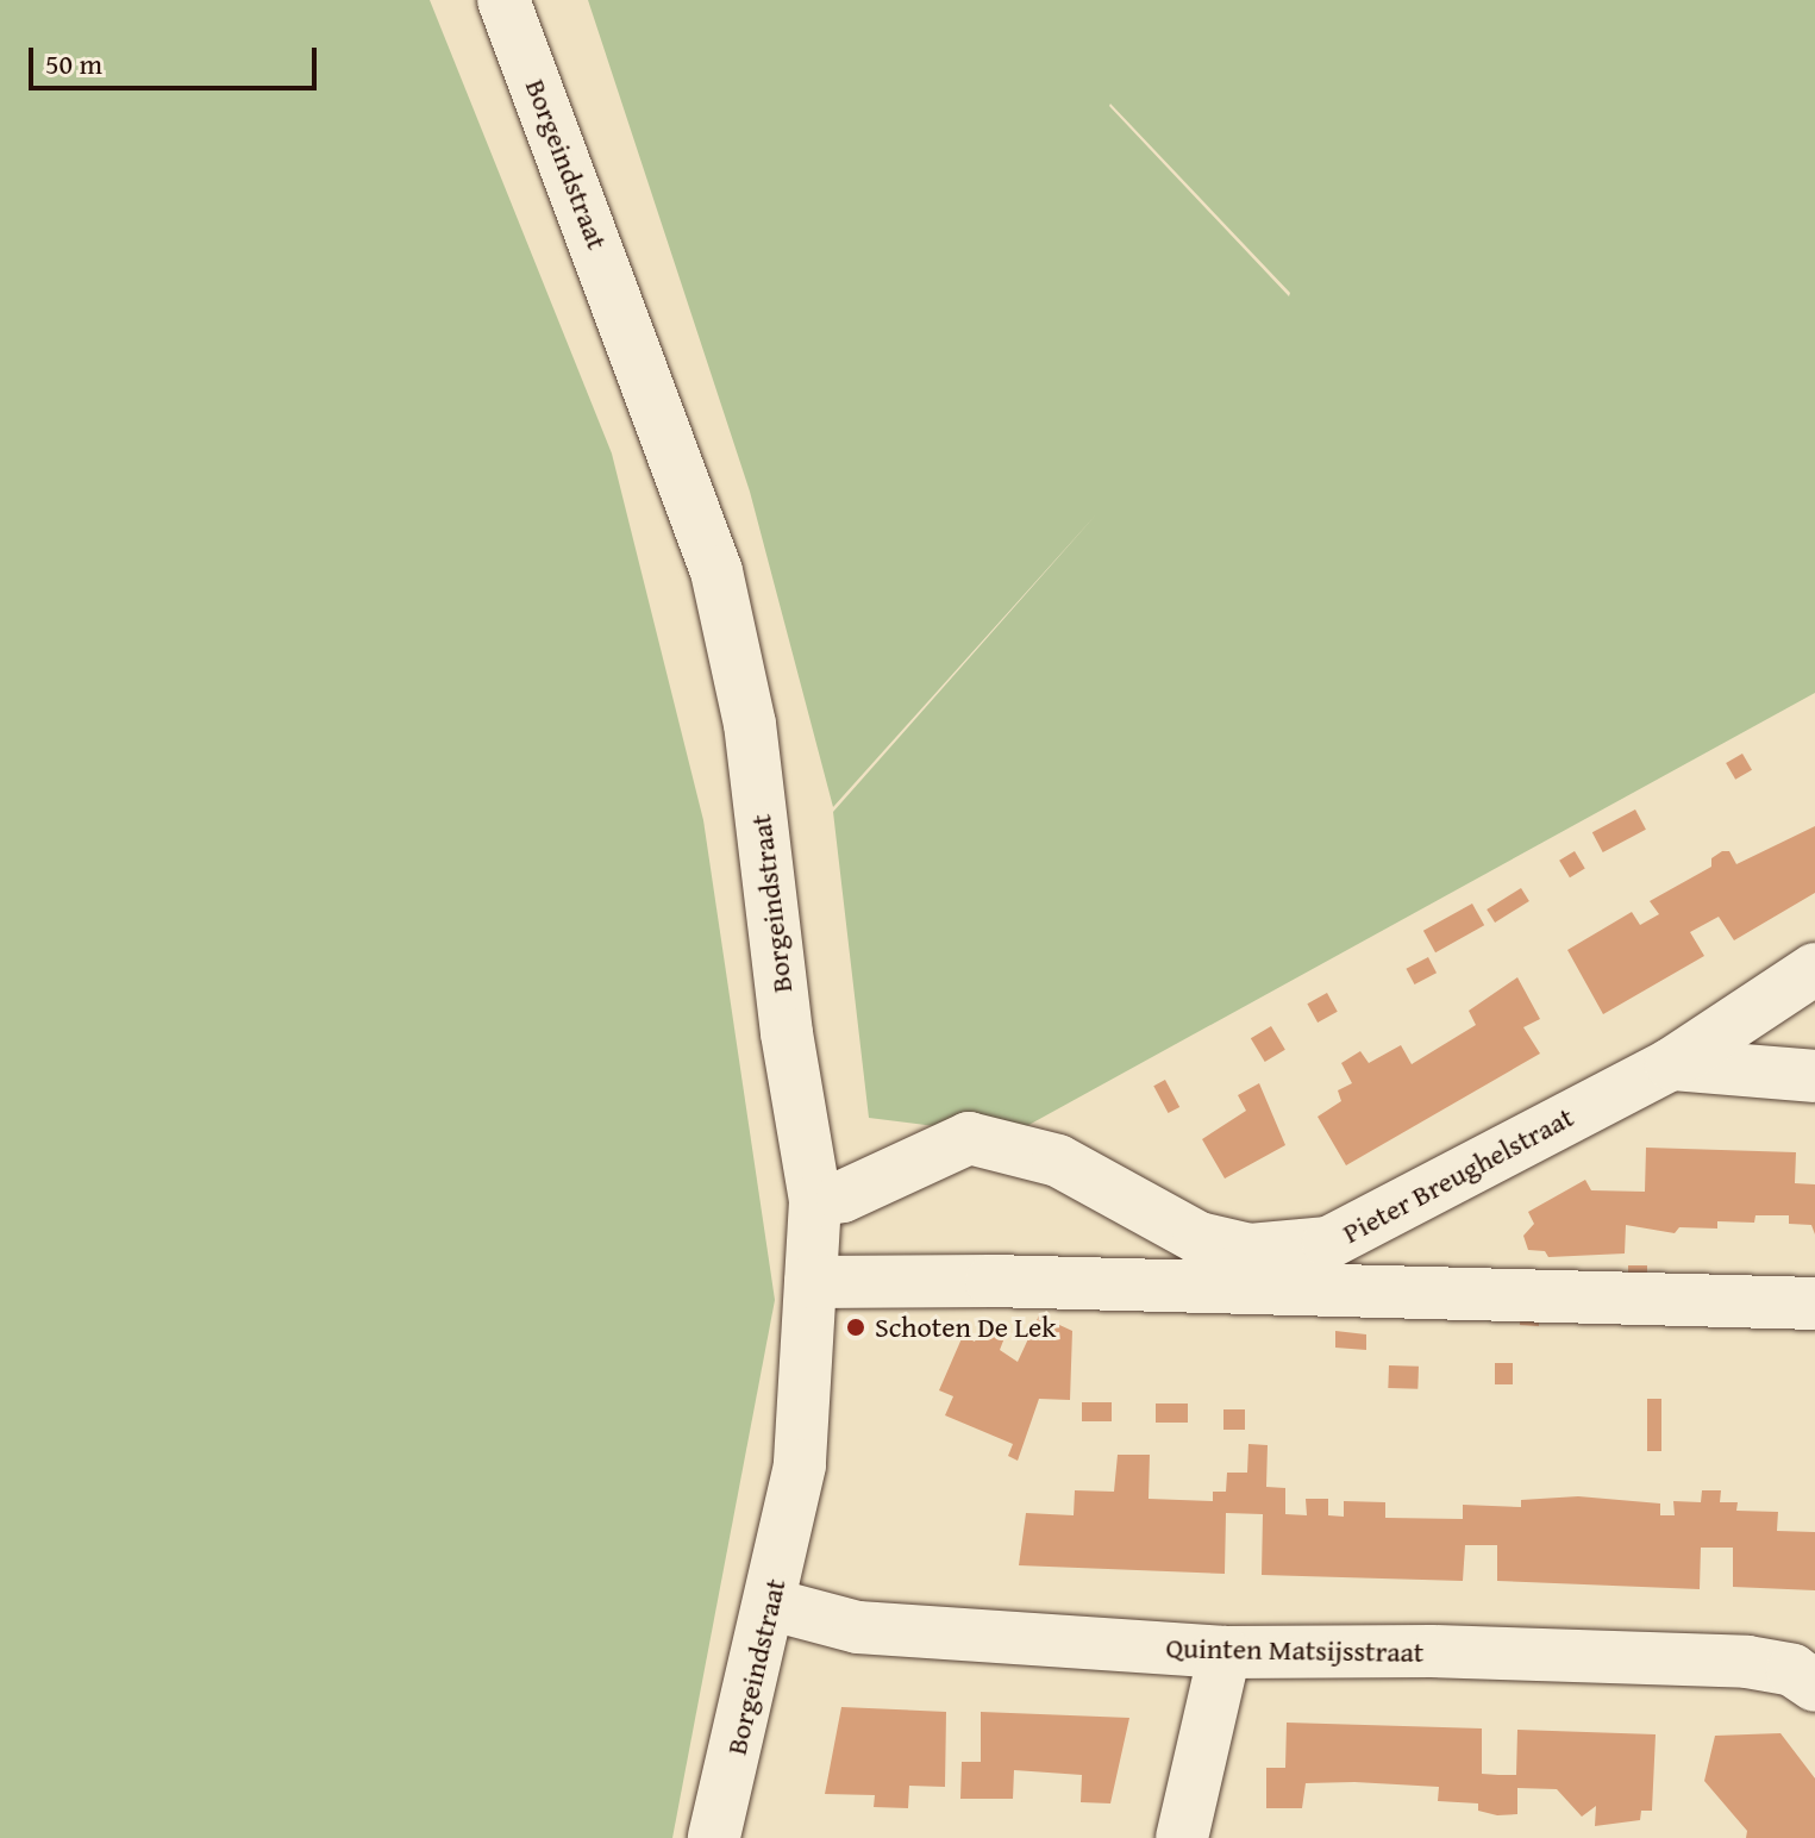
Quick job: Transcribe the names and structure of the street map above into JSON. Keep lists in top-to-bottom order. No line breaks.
{"streets":{"street":["Borgeindstraat","Pieter Breughelstraat","Quinten Matsijsstraat"]},"crossings":[["Borgeindstraat","Pieter Breughelstraat"],["Borgeindstraat","Quinten Matsijsstraat"]],"places":["Schoten De Lek"],"scale_bar":"50 m"}
